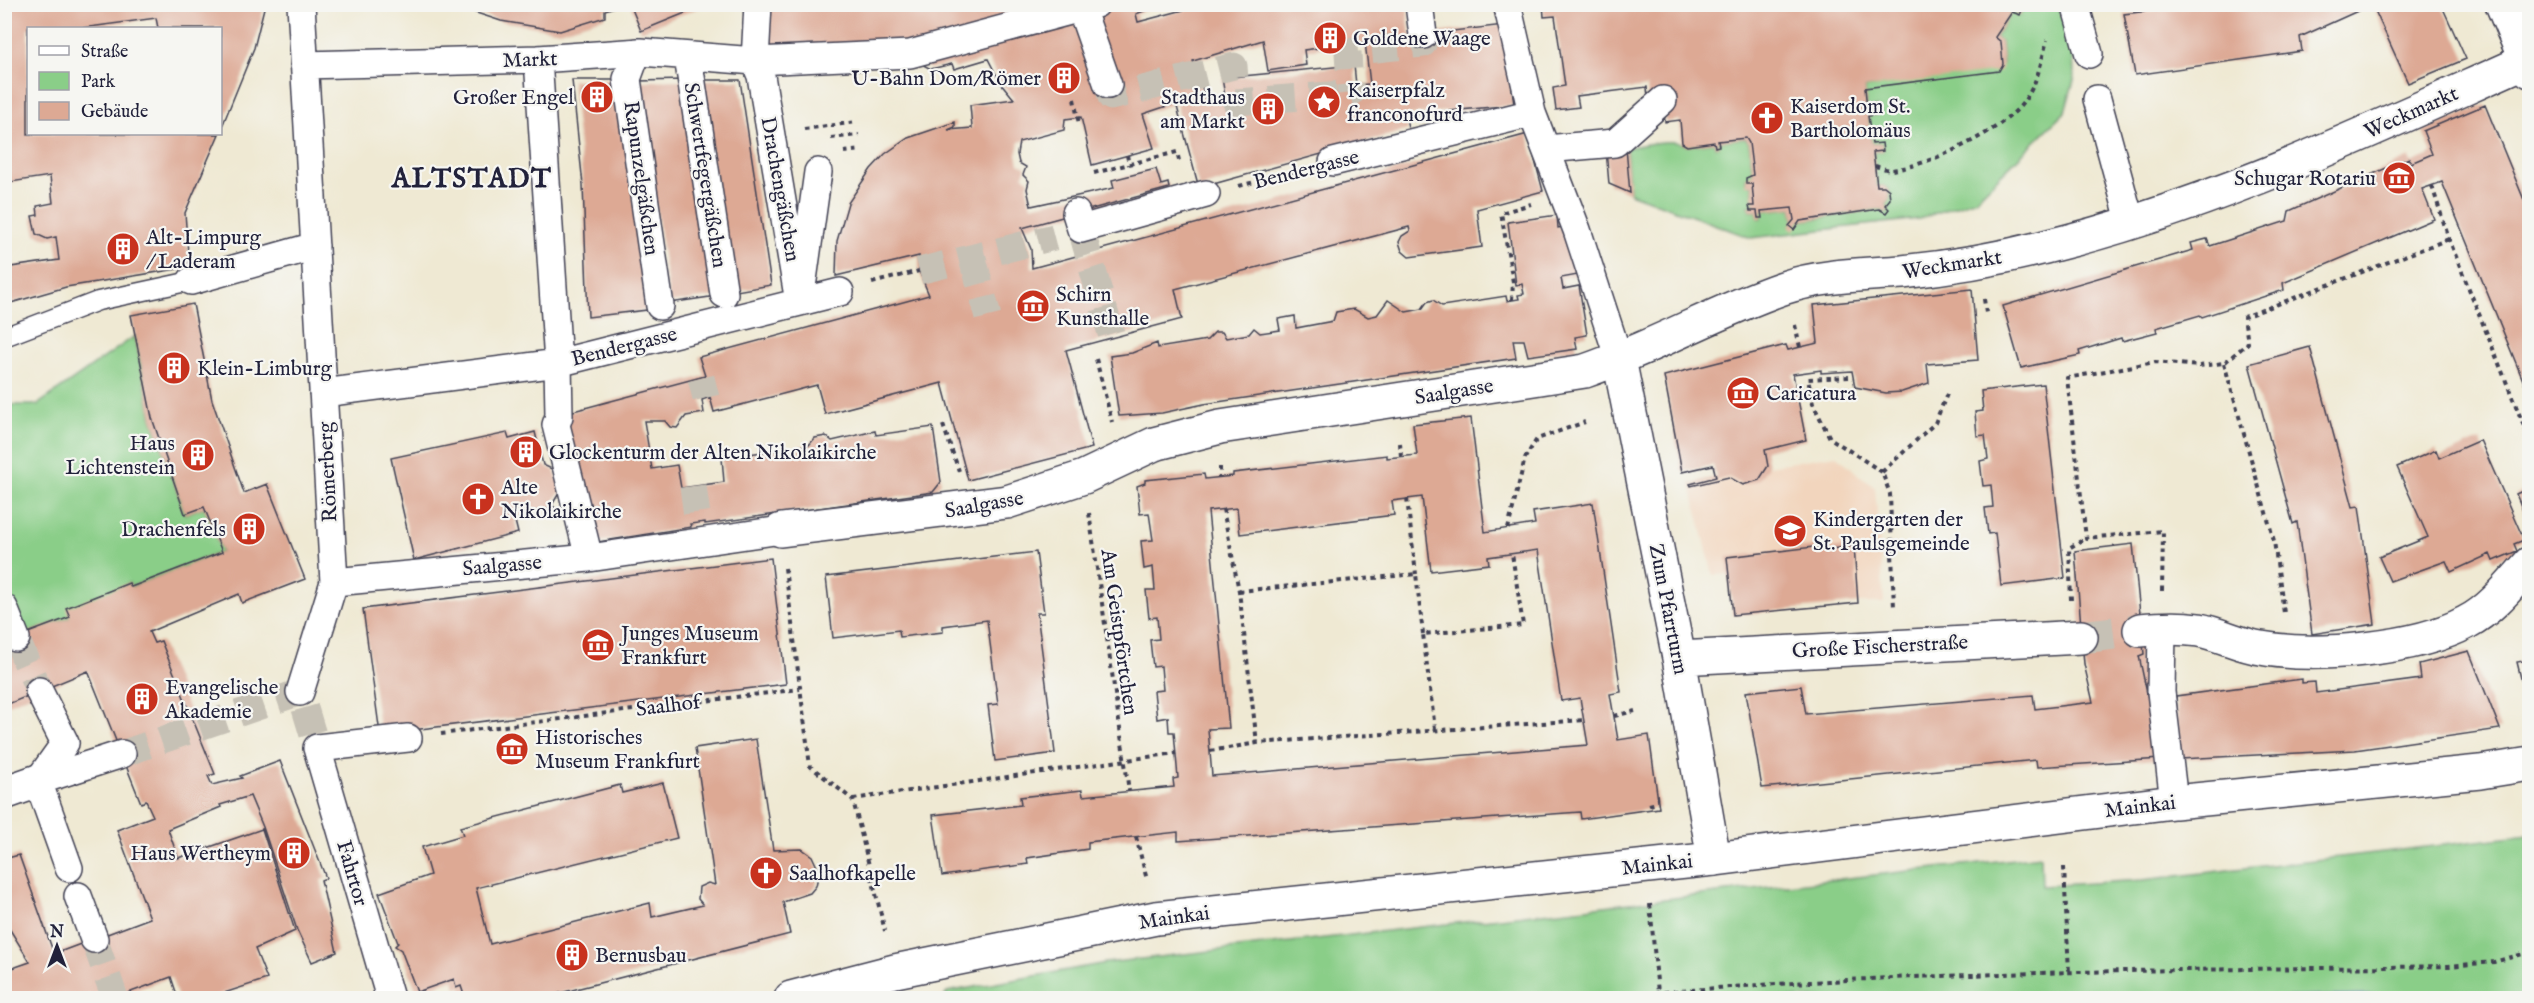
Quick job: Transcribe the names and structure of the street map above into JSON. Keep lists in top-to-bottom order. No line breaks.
{"streets":{"street":["Markt","Weckmarkt","Bendergasse","Schwertfegergäßchen","Rapunzelgäßchen","Drachengäßchen","Saalgasse","Römerberg","Zum Pfarrturm","Große Fischerstraße","Mainkai","Fahrtor"],"path":["Am Geistpförtchen","Saalhof"]},"crossings":[["Markt","Schwertfegergäßchen"],["Markt","Rapunzelgäßchen"],["Markt","Drachengäßchen"],["Markt","Römerberg"],["Weckmarkt","Saalgasse"],["Weckmarkt","Zum Pfarrturm"],["Bendergasse","Drachengäßchen"],["Bendergasse","Römerberg"],["Saalgasse","Römerberg"],["Saalgasse","Zum Pfarrturm"],["Saalgasse","Am Geistpförtchen"],["Zum Pfarrturm","Große Fischerstraße"],["Zum Pfarrturm","Mainkai"],["Saalhof","Fahrtor"]],"districts":["ALTSTADT"],"places":{"building":["Goldene Waage","U-Bahn Dom/Römer","Großer Engel","Stadthaus am Markt","Alt-Limpurg / Laderam","Klein-Limburg","Glockenturm der Alten Nikolaikirche","Haus Lichtenstein","Drachenfels","Evangelische Akademie","Haus Wertheym","Bernusbau"],"place":["Kaiserpfalz franconofurd"],"church":["Kaiserdom St. Bartholomäus","Alte Nikolaikirche","Saalhofkapelle"],"museum":["Schugar Rotariu","Schirn Kunsthalle","Caricatura","Junges Museum Frankfurt","Historisches Museum Frankfurt"],"school or university":["Kindergarten der St. Paulsgemeinde"]},"legend":["Straße","Park","Gebäude"],"north":"top"}
